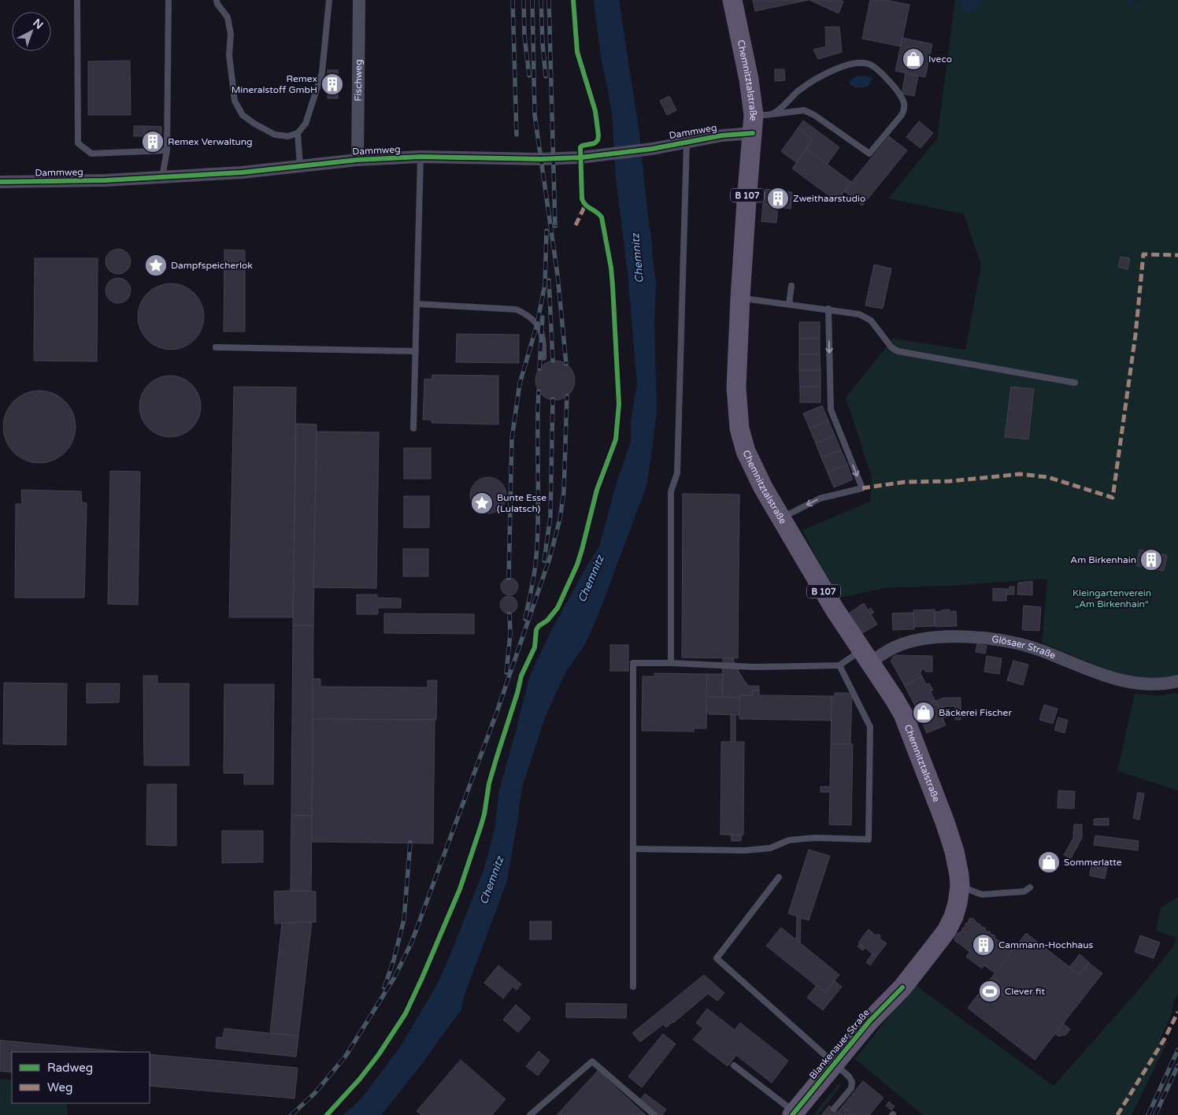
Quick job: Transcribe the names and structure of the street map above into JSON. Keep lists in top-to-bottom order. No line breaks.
{"streets":{"main road":["Chemnitztalstraße","B 107","Blankenauer Straße"],"street":["Fischweg","Dammweg","Glösaer Straße"]},"crossings":[["Fischweg","Dammweg"],["Chemnitztalstraße","Dammweg"],["Chemnitztalstraße","Glösaer Straße"],["Chemnitztalstraße","Blankenauer Straße"]],"water":["Chemnitz"],"parks":["Kleingartenverein „Am Birkenhain“"],"places":{"shop":["Iveco","Bäckerei Fischer","Sommerlatte"],"building":["Remex Mineralstoff GmbH","Remex Verwaltung","Zweithaarstudio","Am Birkenhain","Cammann-Hochhaus"],"place":["Dampfspeicherlok","Bunte Esse (Lulatsch)"],"sports":["Clever fit"]},"legend":["Radweg","Weg"],"north":"top right"}
